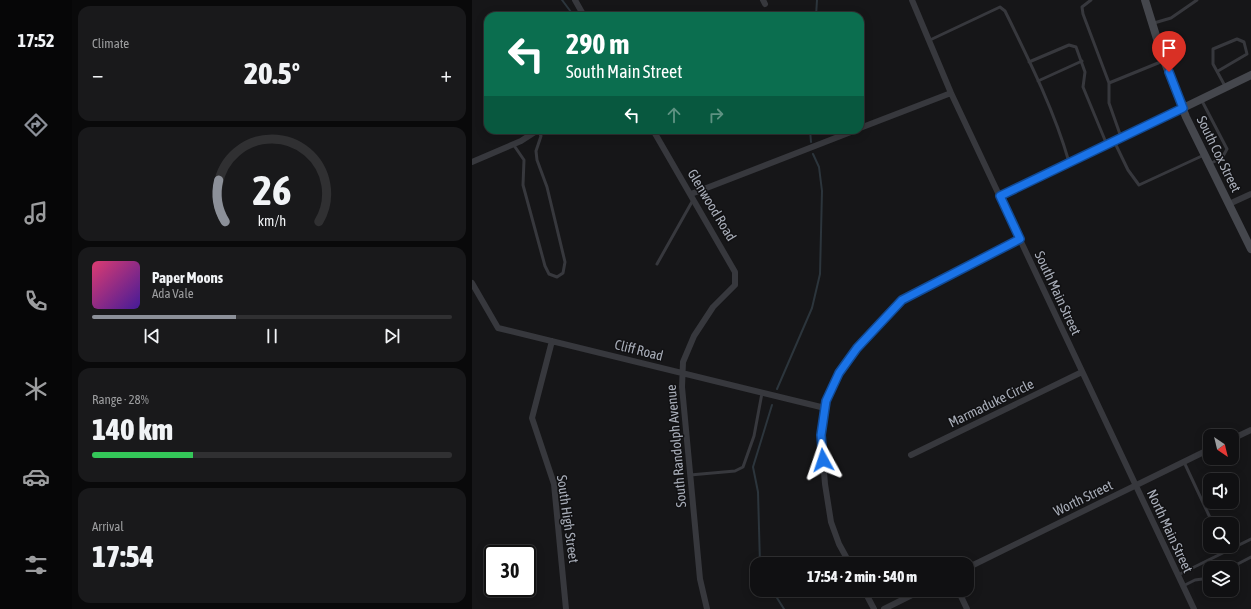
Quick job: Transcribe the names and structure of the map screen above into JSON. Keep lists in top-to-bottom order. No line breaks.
{"streets":{"main road":["South Cox Street"],"street":["Glenwood Road","South Main Street","Cliff Road","Marmaduke Circle","South Randolph Avenue","Worth Street","South High Street","North Main Street"]},"crossings":[["Glenwood Road","South Randolph Avenue"],["South Main Street","Marmaduke Circle"],["South Main Street","Worth Street"],["South Main Street","North Main Street"],["Cliff Road","South Randolph Avenue"],["Cliff Road","South High Street"],["Worth Street","North Main Street"]],"north":"bottom right","page":{"tabs":"17:52","tile":["Climate",["Range · 28%","140 km"],["Arrival","17:54"]],"turn":["290 m","South Main Street"],"heat":["−","20.5°","+"],"song":["Paper Moons","Ada Vale"],"limit":"30","trip":"17:54 · 2 min · 540 m","gauge":["26","km/h"]}}
